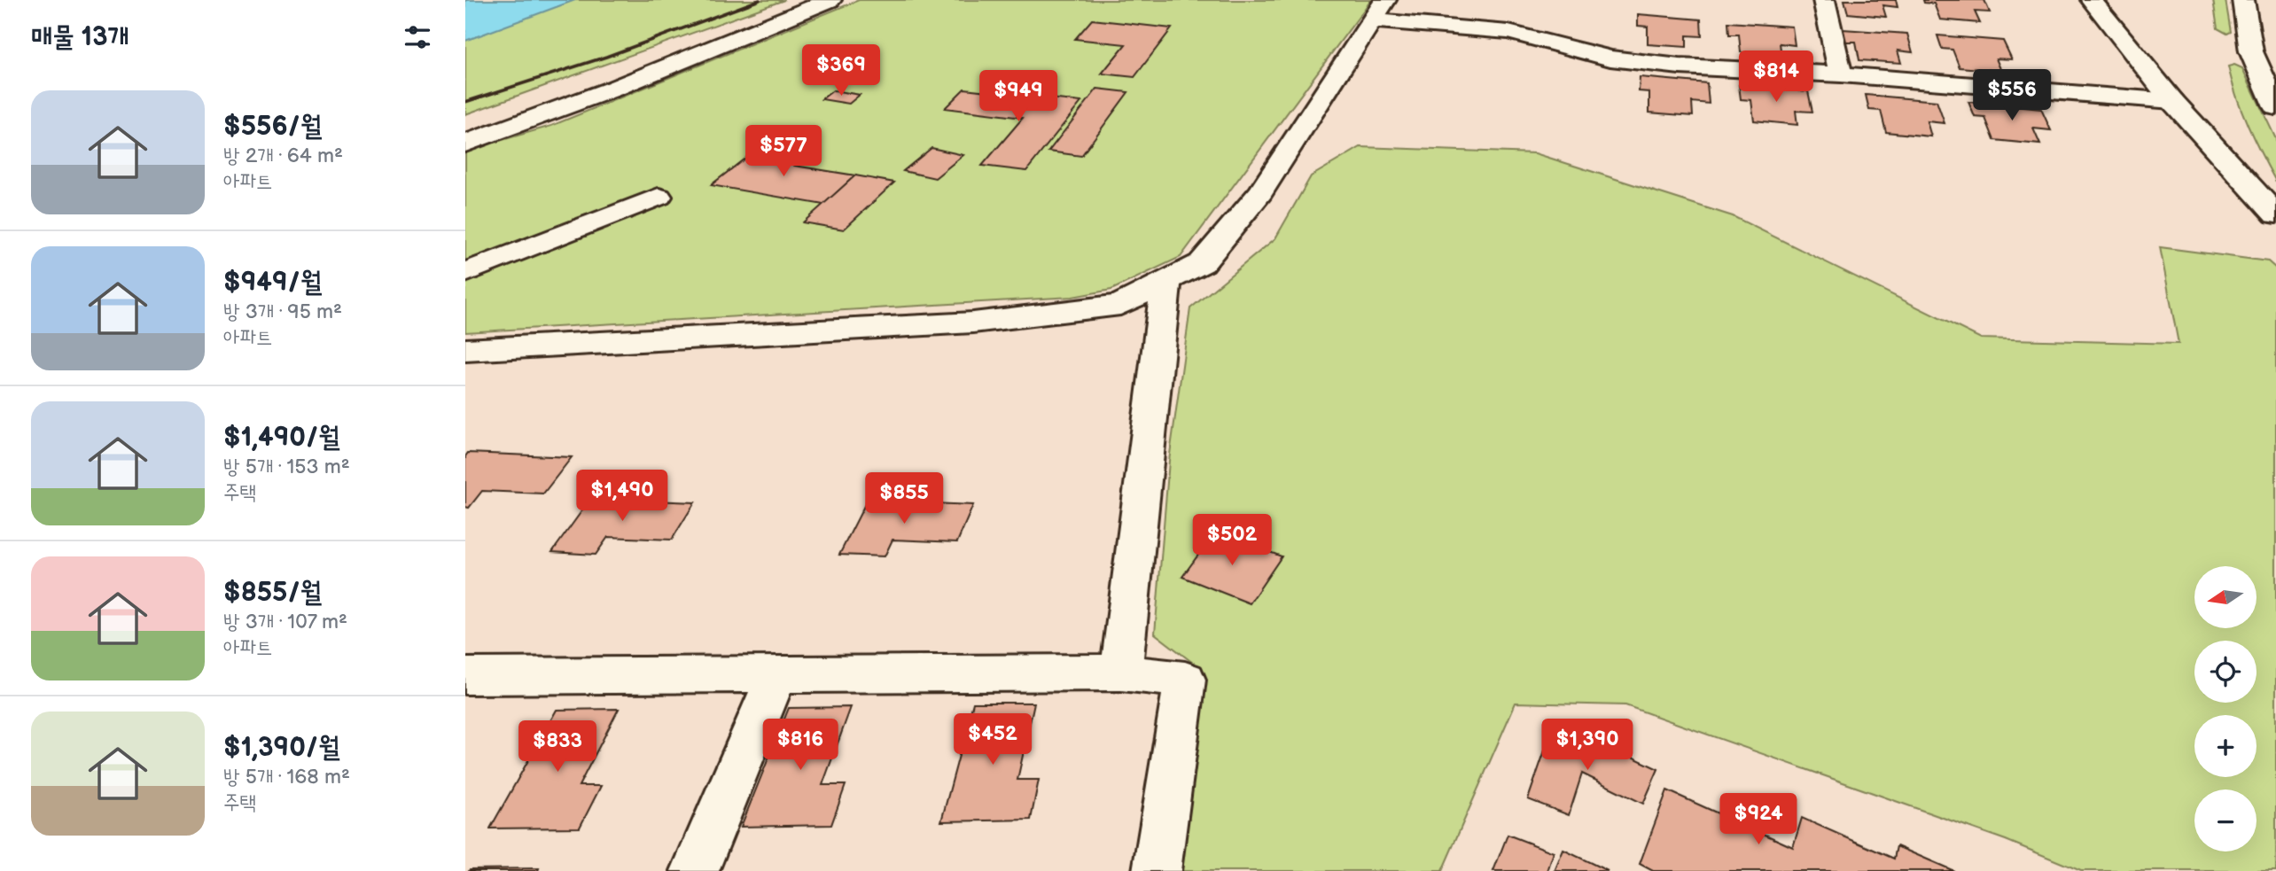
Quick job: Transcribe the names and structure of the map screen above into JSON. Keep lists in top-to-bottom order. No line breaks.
{"north":"left","page":{"heading":"매물 13개","price":["$369","$814","$556","$949","$577","$1,490","$855","$502","$452","$816","$1,390","$833","$924"],"list":[{"name":"$556/월","note":"방 2개 · 64 m² · 아파트"},{"name":"$949/월","note":"방 3개 · 95 m² · 아파트"},{"name":"$1,490/월","note":"방 5개 · 153 m² · 주택"},{"name":"$855/월","note":"방 3개 · 107 m² · 아파트"},{"name":"$1,390/월","note":"방 5개 · 168 m² · 주택"}],"map_buttons":["+","−"]}}
